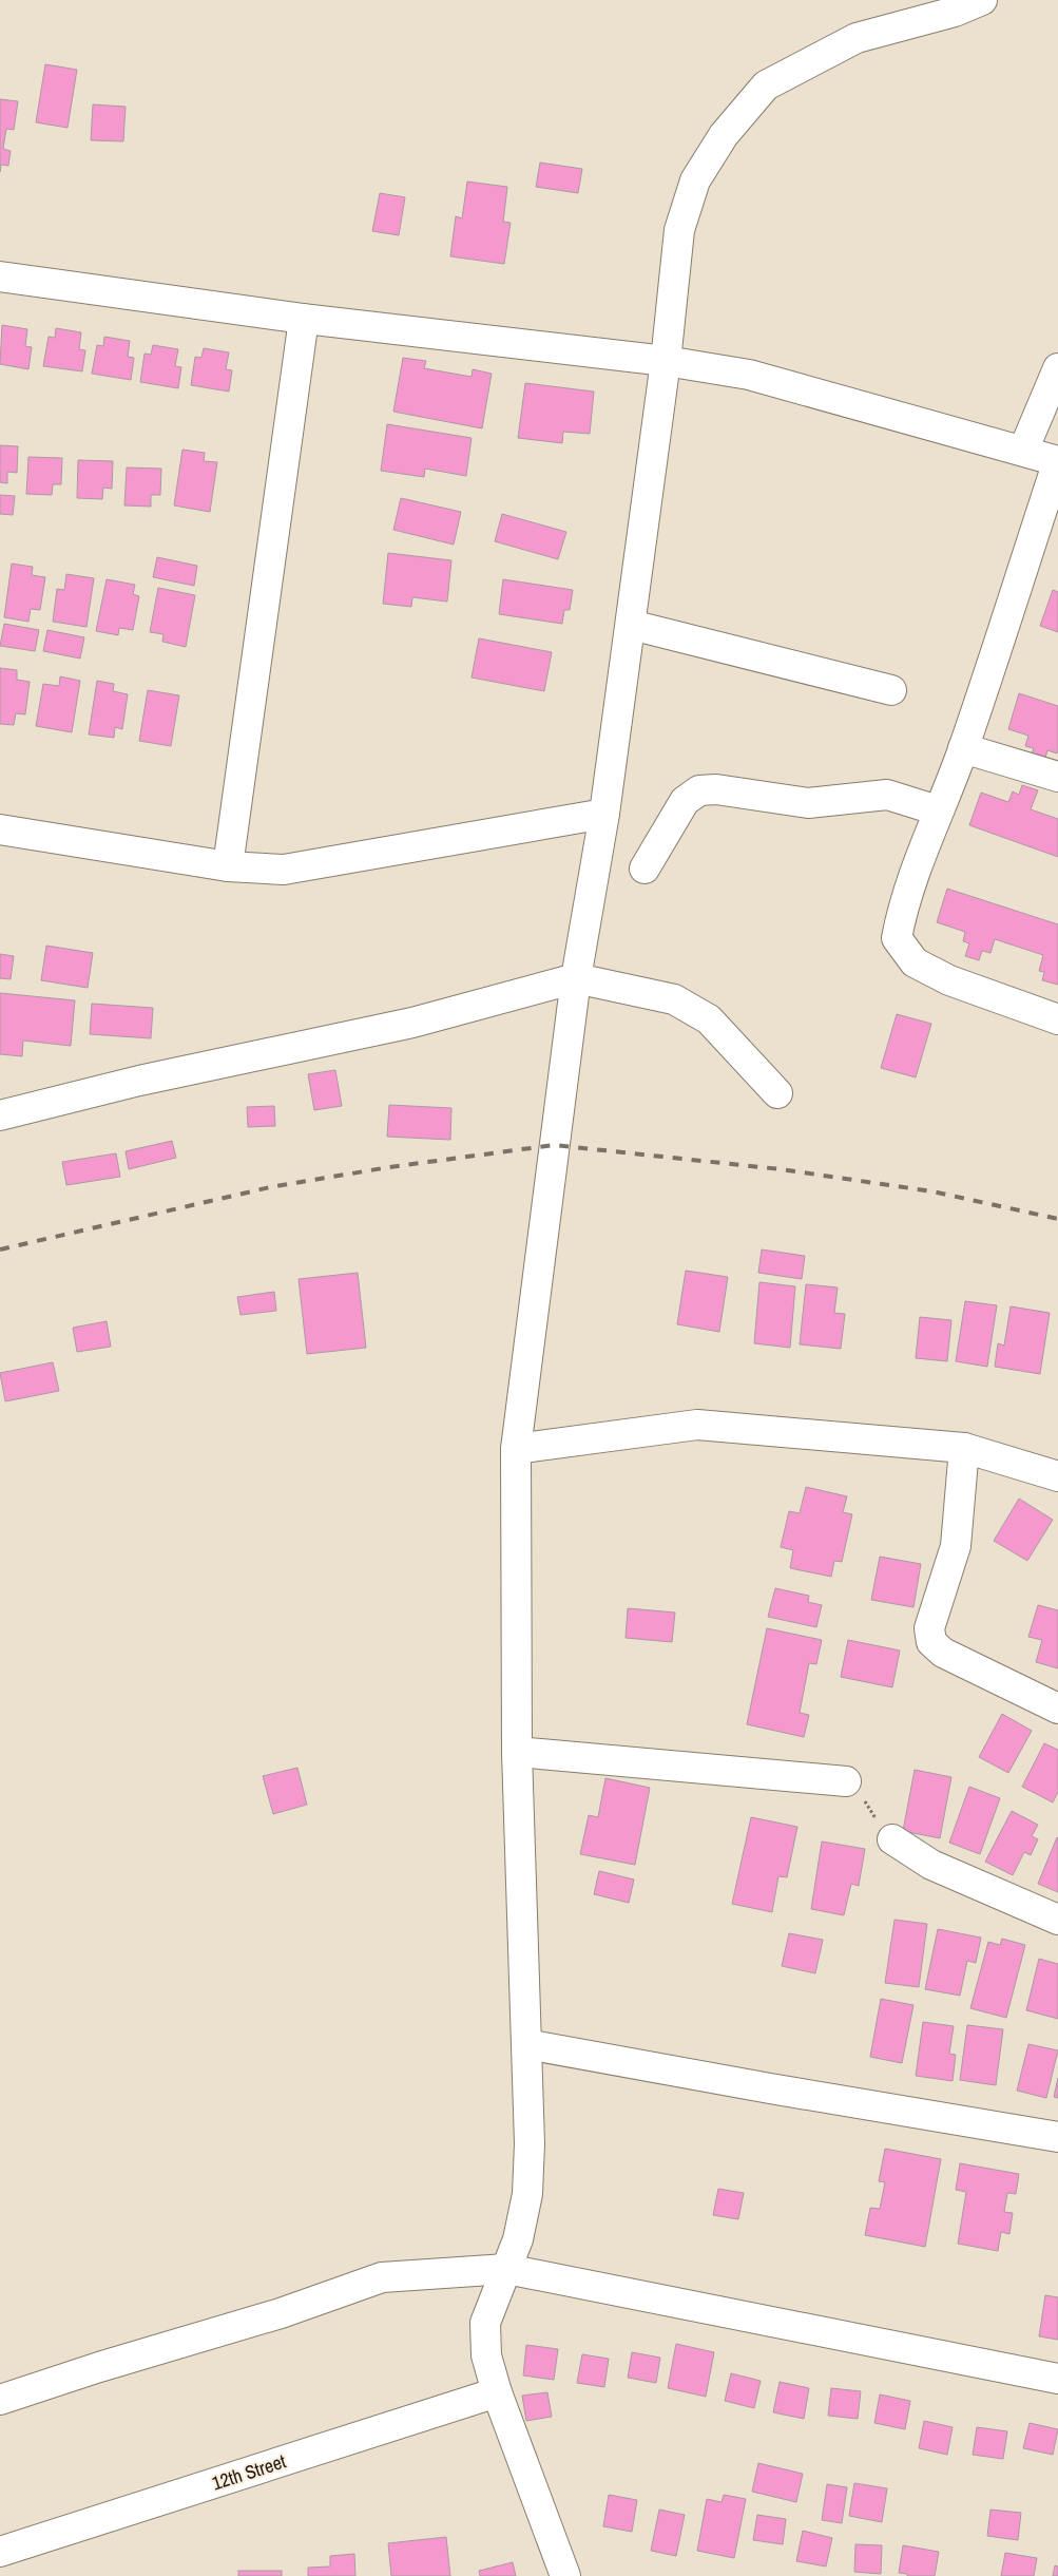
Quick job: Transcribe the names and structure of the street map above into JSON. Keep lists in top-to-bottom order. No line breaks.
{"streets":{"street":["12th Street"]}}
